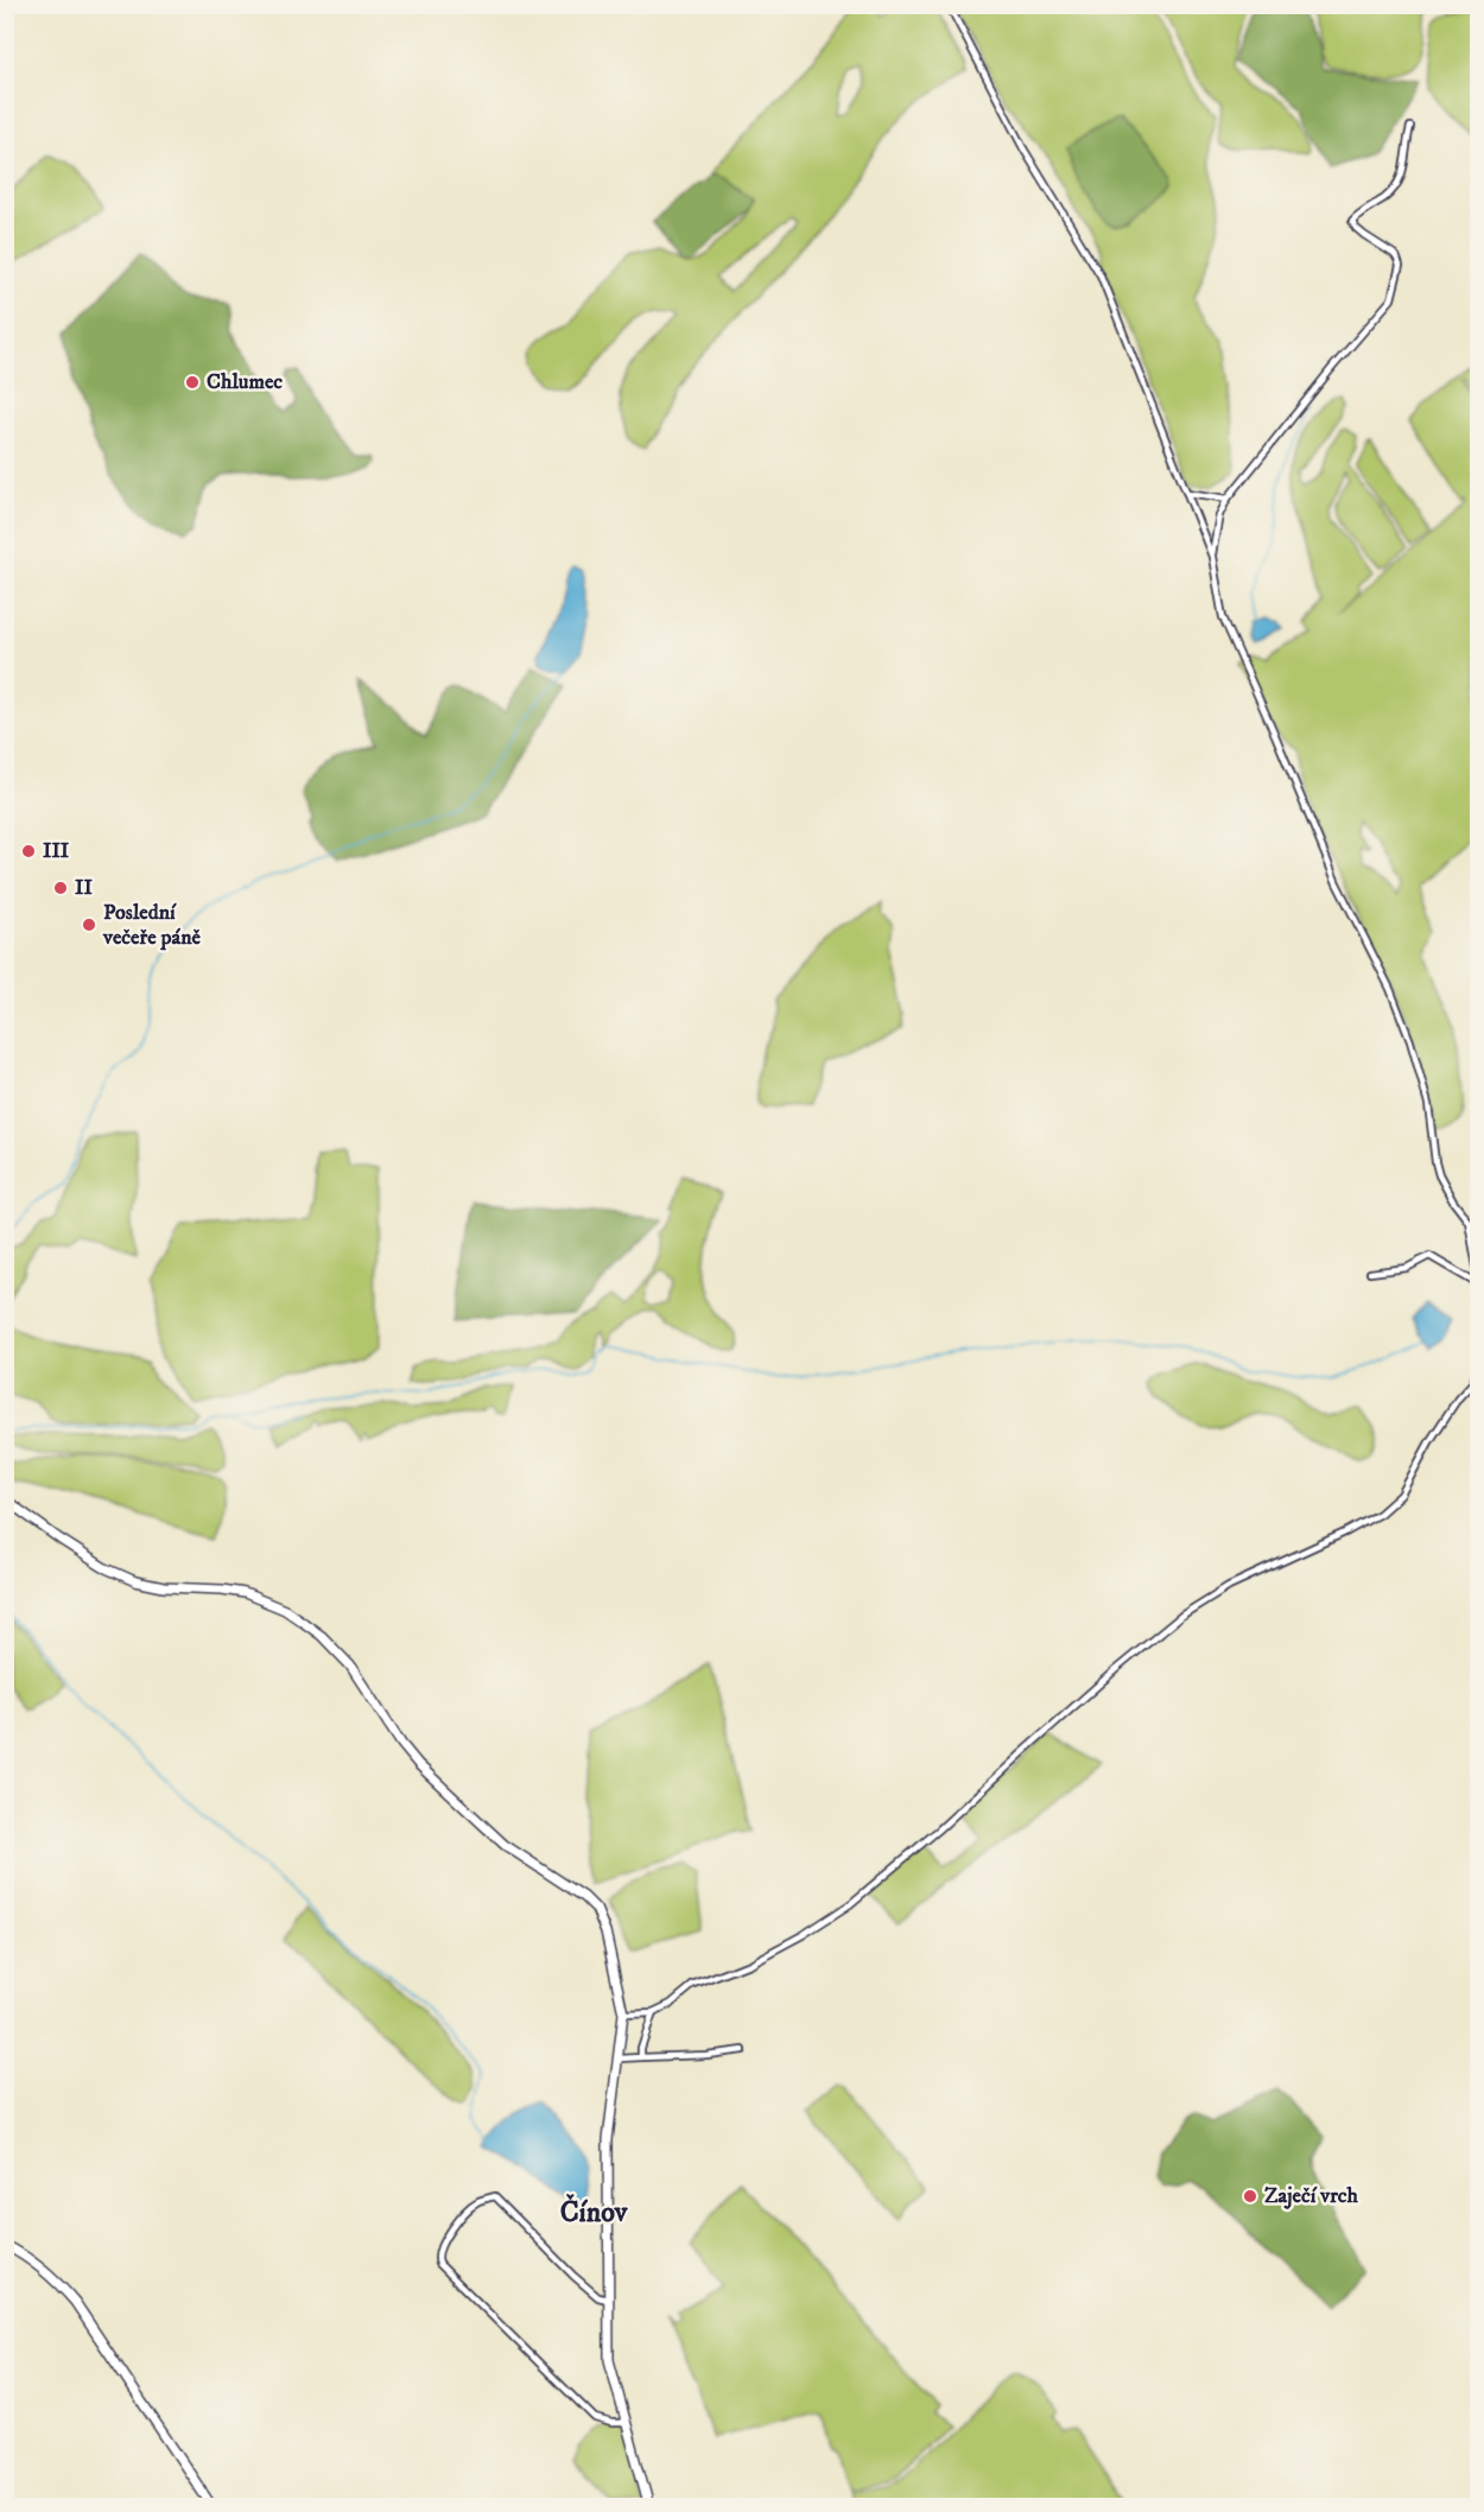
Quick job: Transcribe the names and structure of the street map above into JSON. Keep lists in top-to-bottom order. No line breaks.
{"districts":["Čínov"],"places":["Chlumec","III","II","Poslední večeře páně","Zaječí vrch"]}
